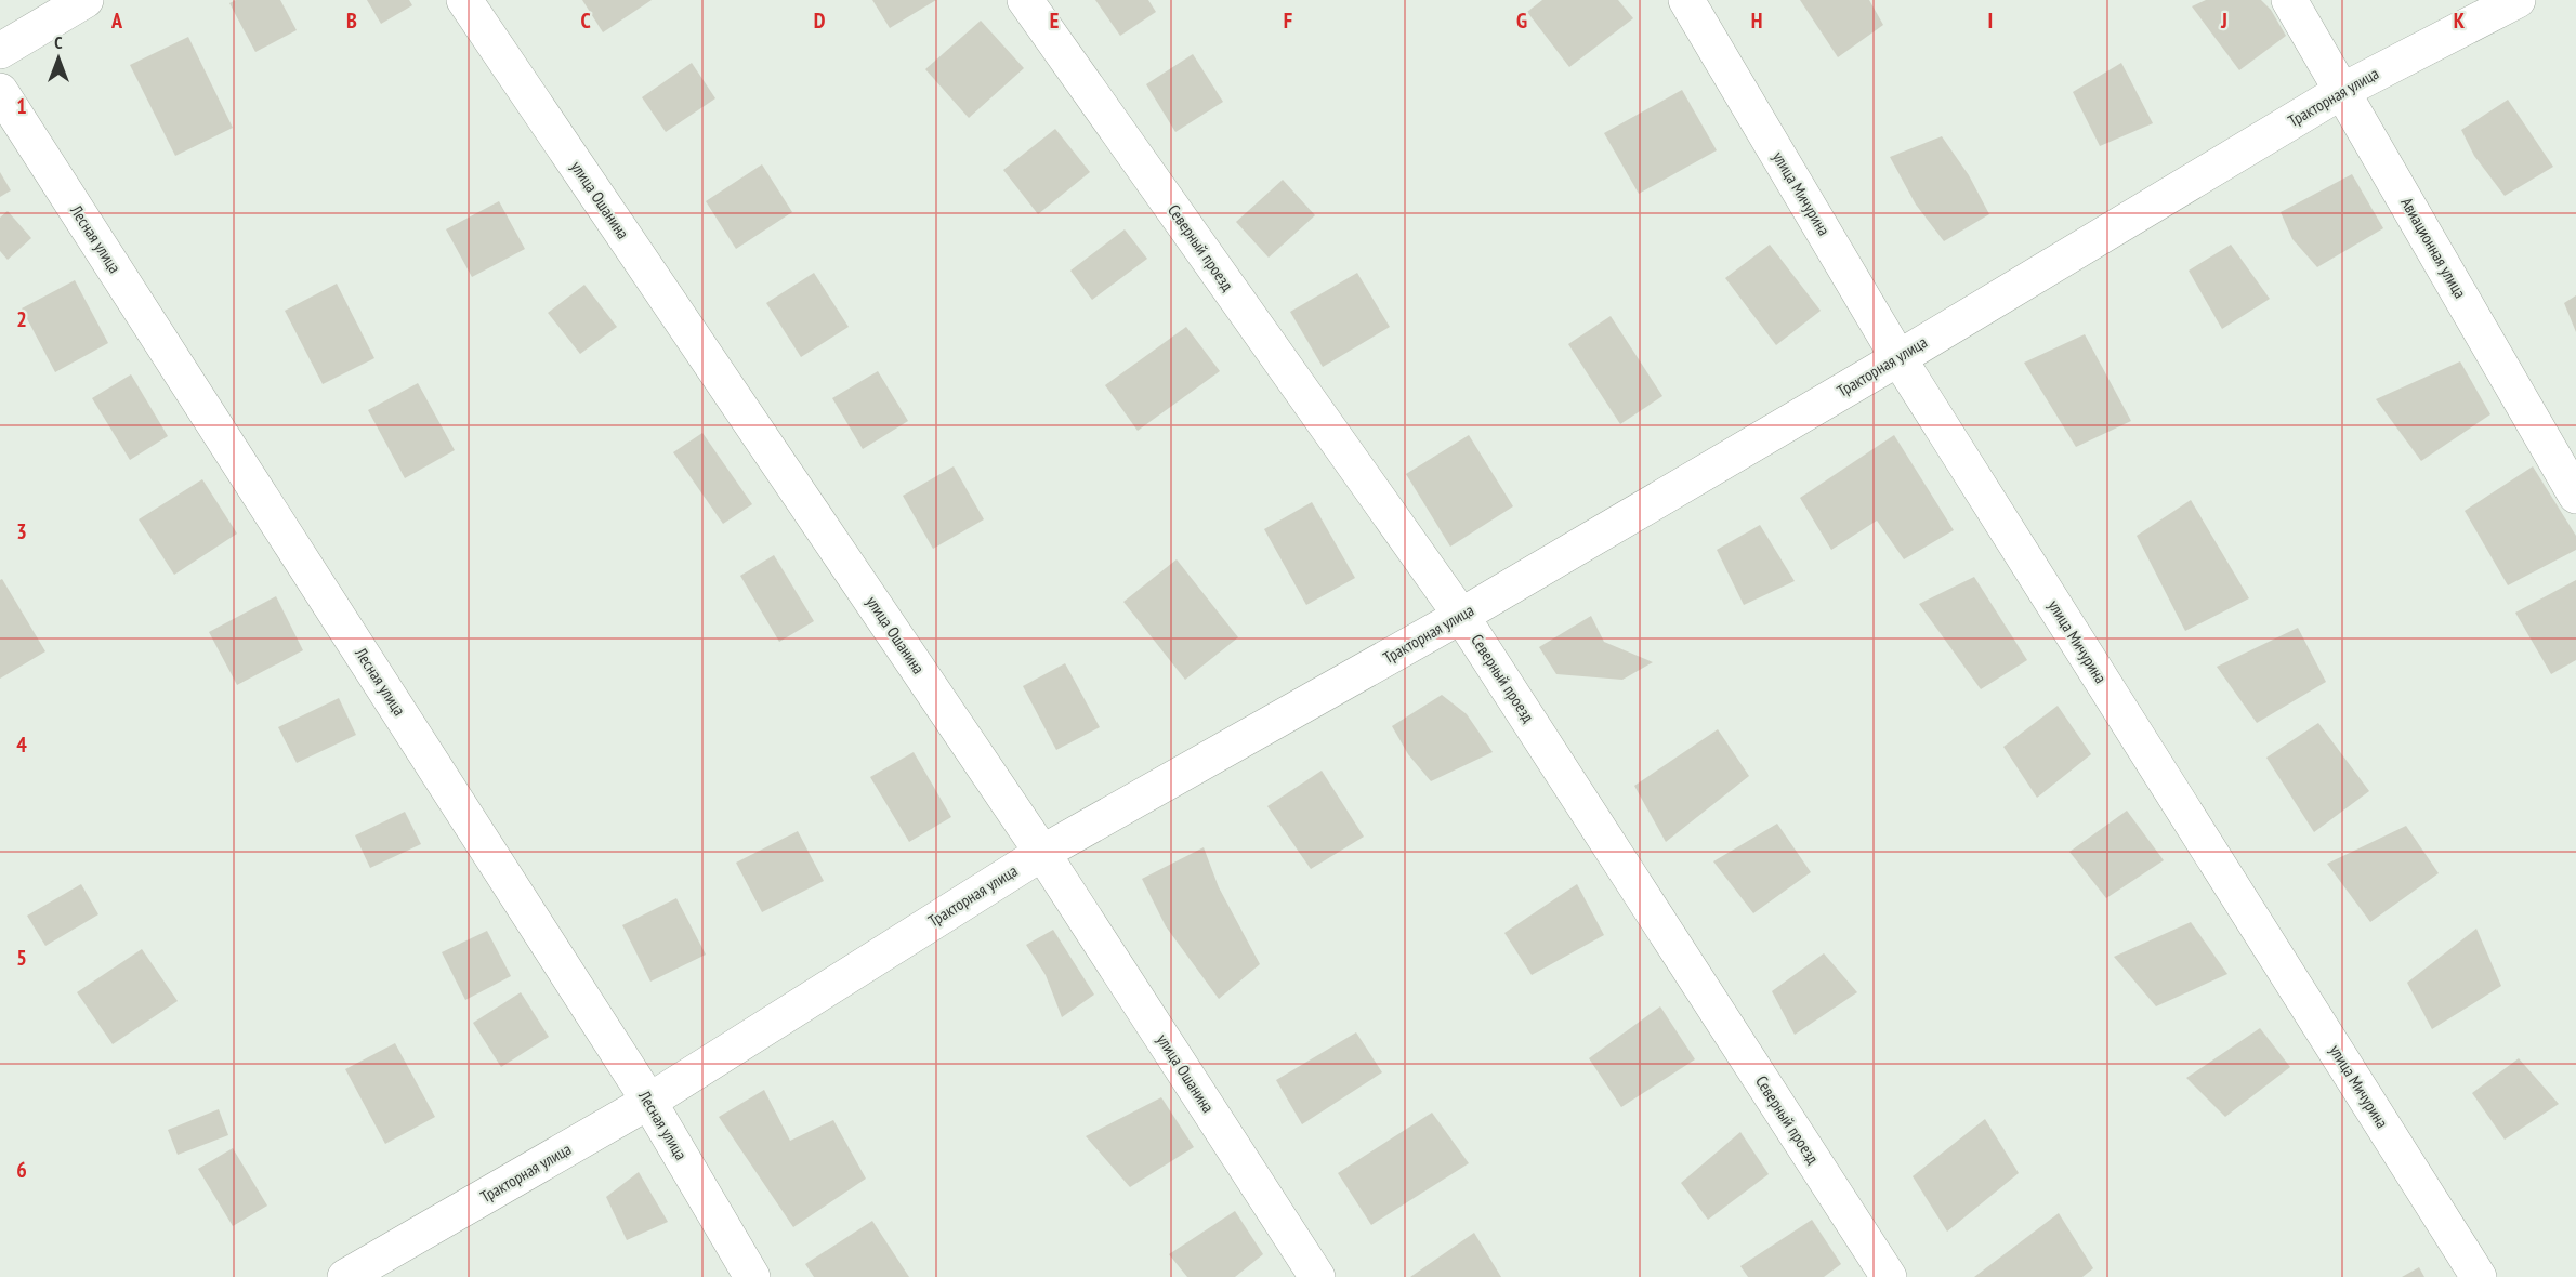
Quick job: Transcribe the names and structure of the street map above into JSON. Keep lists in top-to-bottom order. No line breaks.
{"streets":{"street":["Тракторная улица","улица Мичурина","улица Ошанина","Лесная улица","Северный проезд","Авиационная улица"]},"crossings":[["Тракторная улица","улица Мичурина"],["Тракторная улица","улица Ошанина"],["Тракторная улица","Лесная улица"],["Тракторная улица","Северный проезд"],["Тракторная улица","Авиационная улица"]],"north":"top","grid":{"columns":["A","B","C","D","E","F","G","H","I","J","K"],"rows":["1","2","3","4","5","6"]}}
